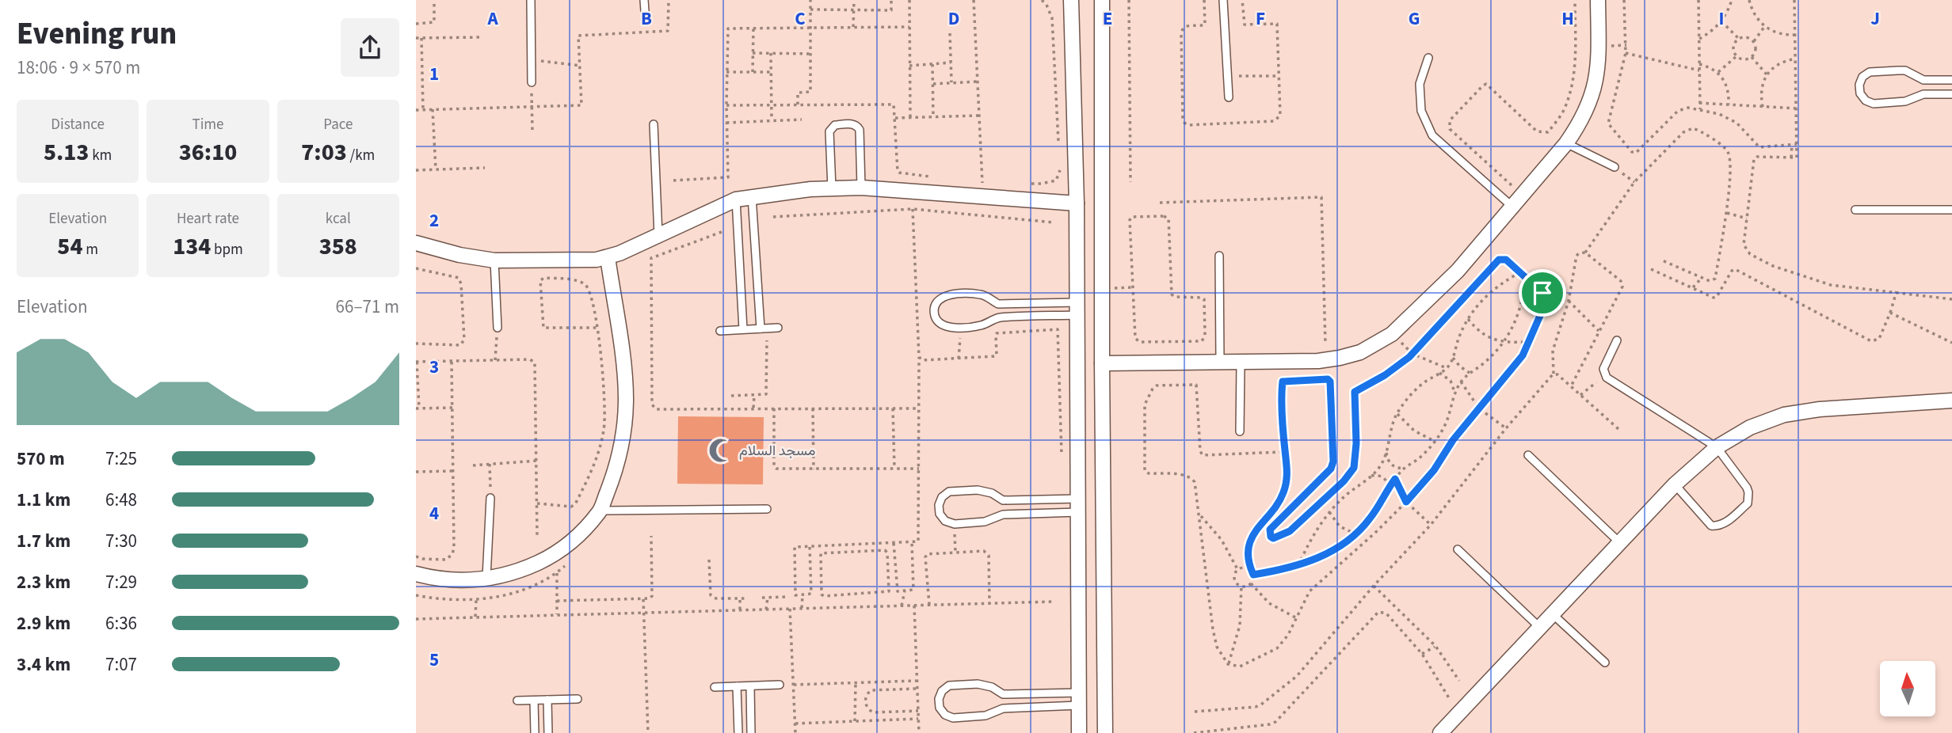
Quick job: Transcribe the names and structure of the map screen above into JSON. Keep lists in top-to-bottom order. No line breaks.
{"places":{"mosque":["مسجد السلام"]},"north":"top","page":{"heading":["Evening run","18:06 · 9 × 570 m"],"stats":[["Distance","5.13 km"],["Time","36:10"],["Pace","7:03 /km"],["Elevation","54 m"],["Heart rate","134 bpm"],["kcal","358"]],"chart":["Elevation","66–71 m"],"list":[{"name":"570 m","note":"7:25"},{"name":"1.1 km","note":"6:48"},{"name":"1.7 km","note":"7:30"},{"name":"2.3 km","note":"7:29"},{"name":"2.9 km","note":"6:36"},{"name":"3.4 km","note":"7:07"}]},"grid":{"columns":["A","B","C","D","E","F","G","H","I","J"],"rows":["1","2","3","4","5"]}}
